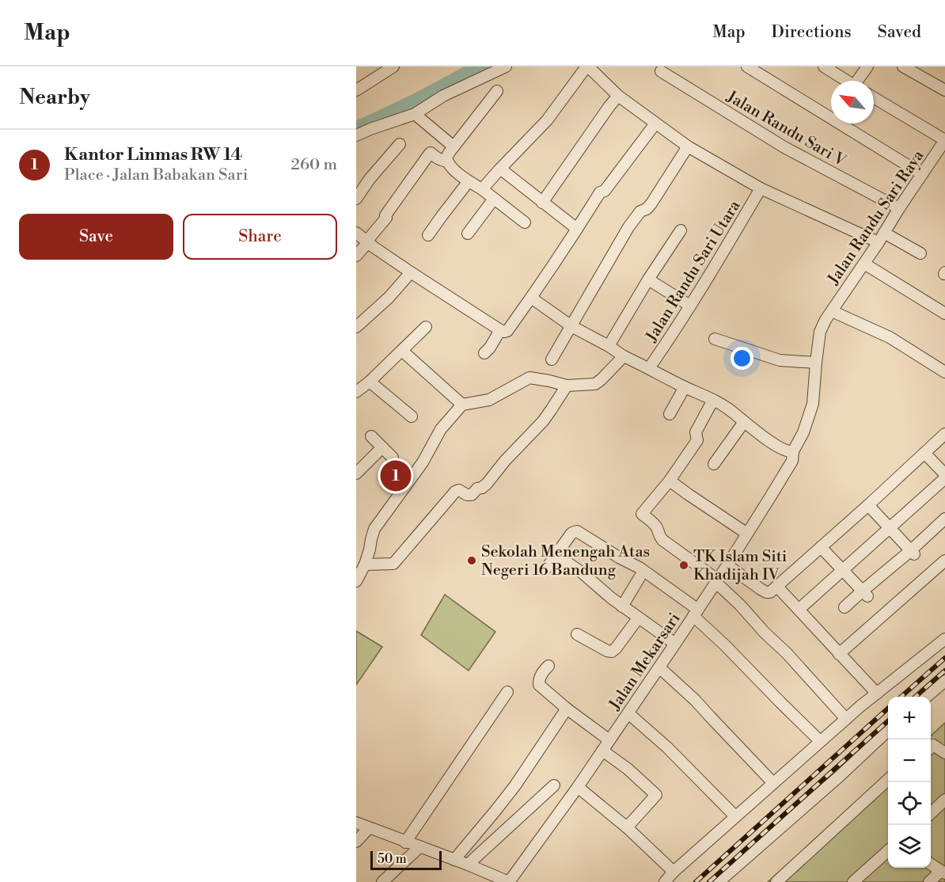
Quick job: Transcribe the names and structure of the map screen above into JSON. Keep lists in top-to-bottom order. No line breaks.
{"streets":{"street":["Jalan Randu Sari V","Jalan Randu Sari Raya","Jalan Randu Sari Utara","Jalan Mekarsari"]},"crossings":[["Jalan Randu Sari V","Jalan Randu Sari Raya"],["Jalan Randu Sari Raya","Jalan Mekarsari"]],"places":["Sekolah Menengah Atas Negeri 16 Bandung","TK Islam Siti Khadijah IV"],"scale_bar":"50 m","north":"top left","page":{"header":"Map","nav":["Map","Directions","Saved"],"heading":"Nearby","list":[{"mark":"1","name":"Kantor Linmas RW 14","note":"Place · Jalan Babakan Sari","value":"260 m"}],"buttons":["Save","Share"],"pins":"1","map_buttons":["+","−"],"scale":"50 m"}}
